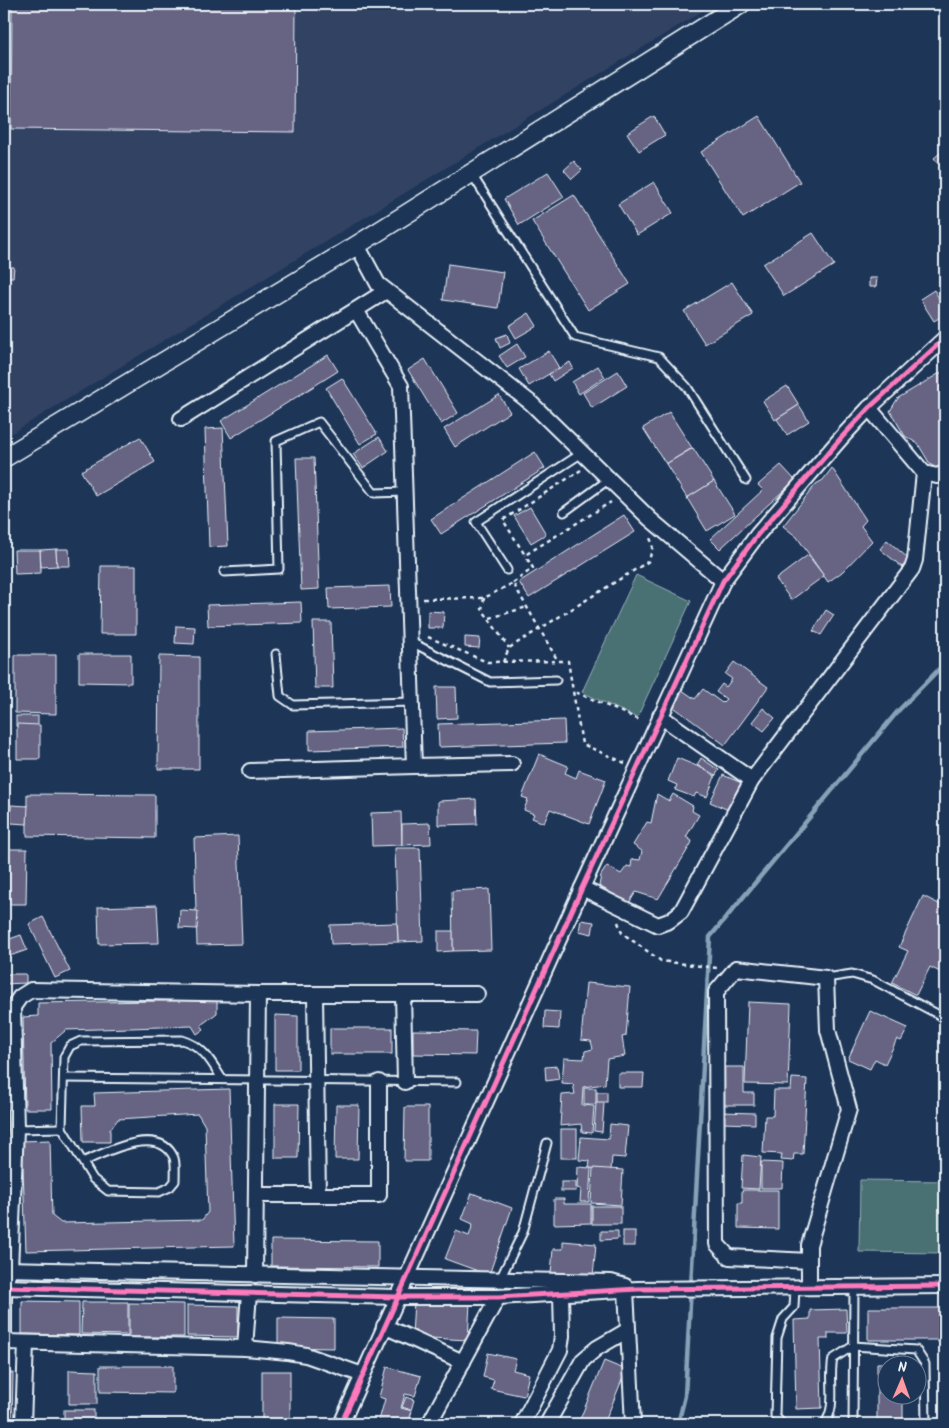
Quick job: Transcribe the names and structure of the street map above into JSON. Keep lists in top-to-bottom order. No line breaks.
{"north":"top"}
